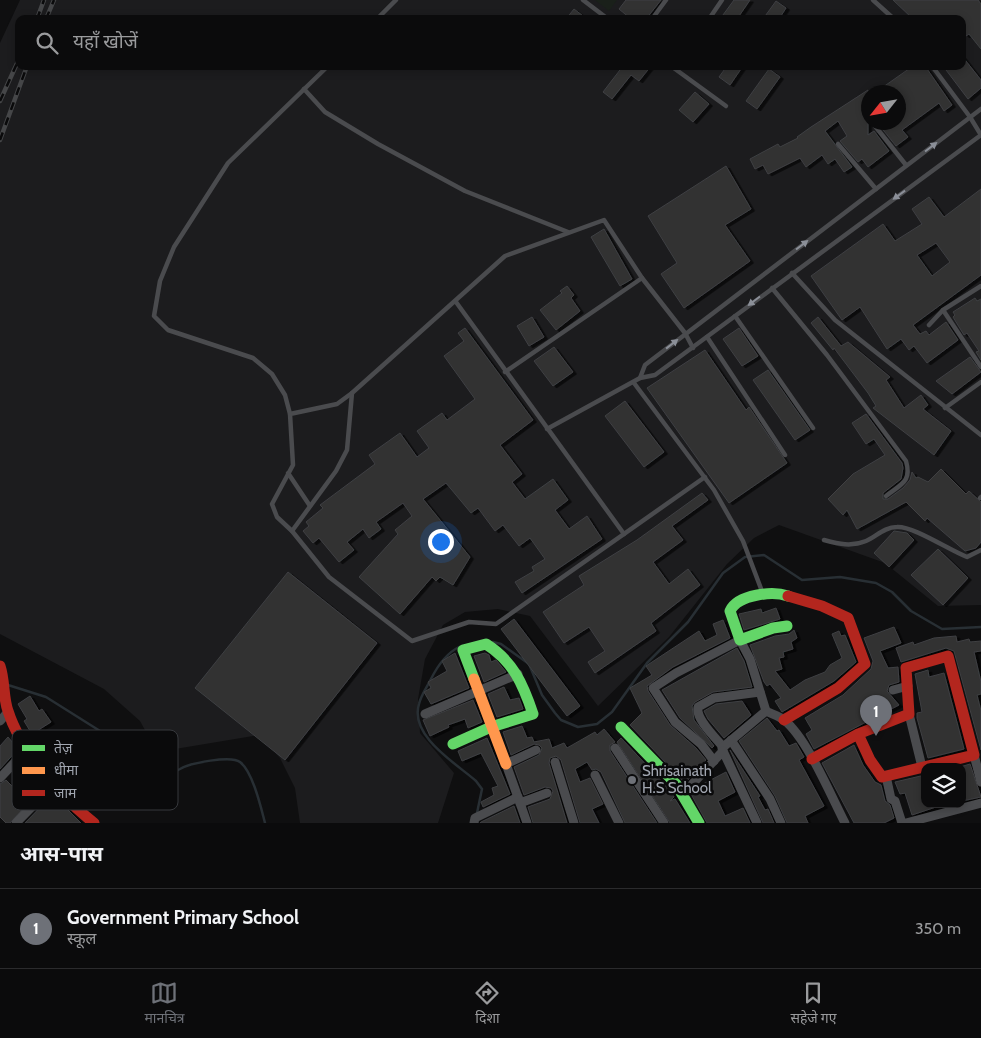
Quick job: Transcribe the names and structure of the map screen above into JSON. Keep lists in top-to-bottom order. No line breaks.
{"places":["Shrisainath H.S School"],"legend":["तेज़","धीमा","जाम"],"north":"bottom left","page":{"search":"यहाँ खोजें","pins":"1","heading":"आस-पास","list":[{"mark":"1","name":"Government Primary School","note":"स्कूल","value":"350 m"}],"nav":["मानचित्र","दिशा","सहेजे गए"]}}
